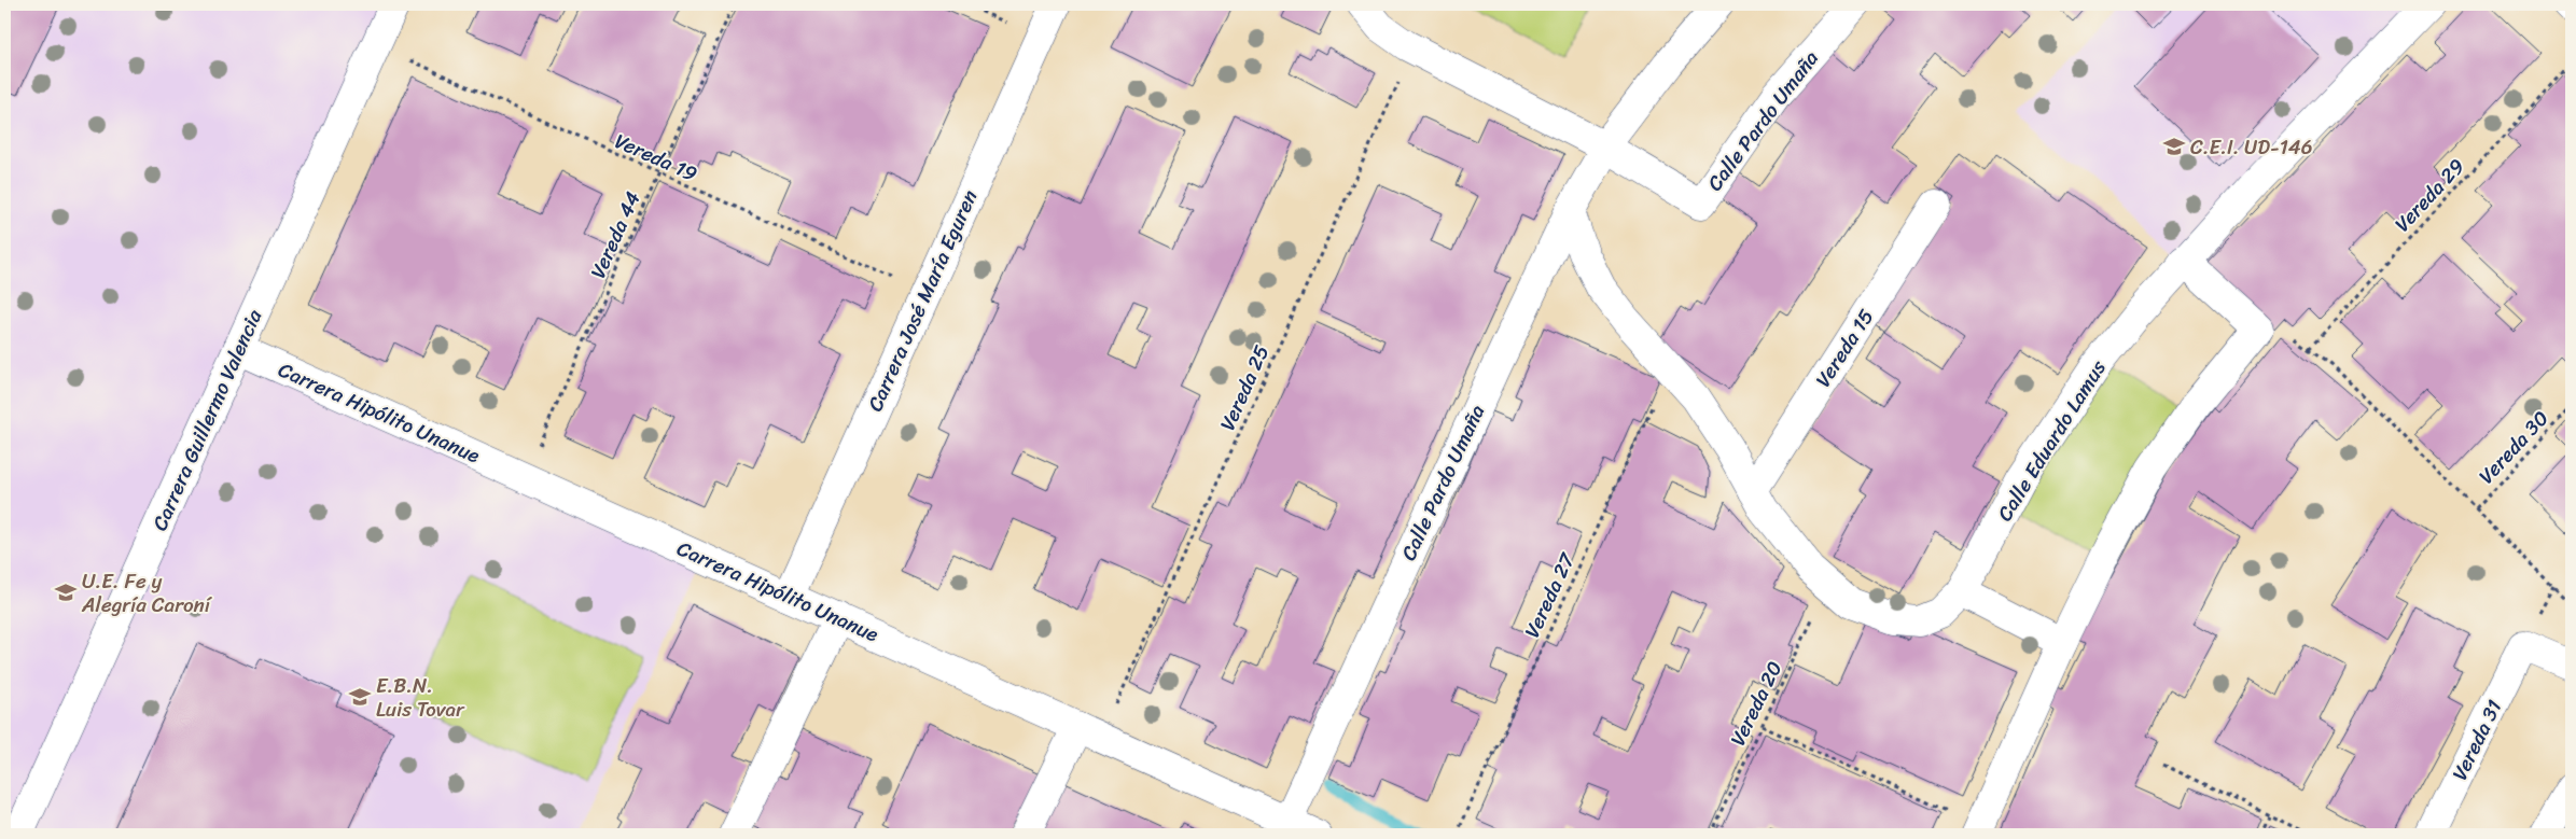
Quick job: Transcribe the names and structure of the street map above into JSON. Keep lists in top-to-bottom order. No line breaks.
{"streets":{"street":["Calle Pardo Umaña","Carrera José María Eguren","Vereda 15","Carrera Hipólito Unanue","Carrera Guillermo Valencia","Calle Eduardo Lamus","Vereda 31"],"path":["Vereda 19","Vereda 29","Vereda 44","Vereda 25","Vereda 30","Vereda 27","Vereda 20"]},"crossings":[["Calle Pardo Umaña","Carrera Hipólito Unanue"],["Calle Pardo Umaña","Calle Eduardo Lamus"],["Vereda 19","Vereda 44"],["Vereda 19","Carrera José María Eguren"],["Vereda 19","Carrera Guillermo Valencia"],["Vereda 44","Carrera Hipólito Unanue"],["Carrera José María Eguren","Carrera Hipólito Unanue"],["Vereda 15","Calle Eduardo Lamus"],["Vereda 25","Carrera Hipólito Unanue"],["Carrera Hipólito Unanue","Carrera Guillermo Valencia"],["Calle Eduardo Lamus","Vereda 27"],["Calle Eduardo Lamus","Vereda 20"]],"places":{"school or university":["C.E.I. UD-146","U.E. Fe y Alegría Caroní","E.B.N. Luis Tovar"]}}
